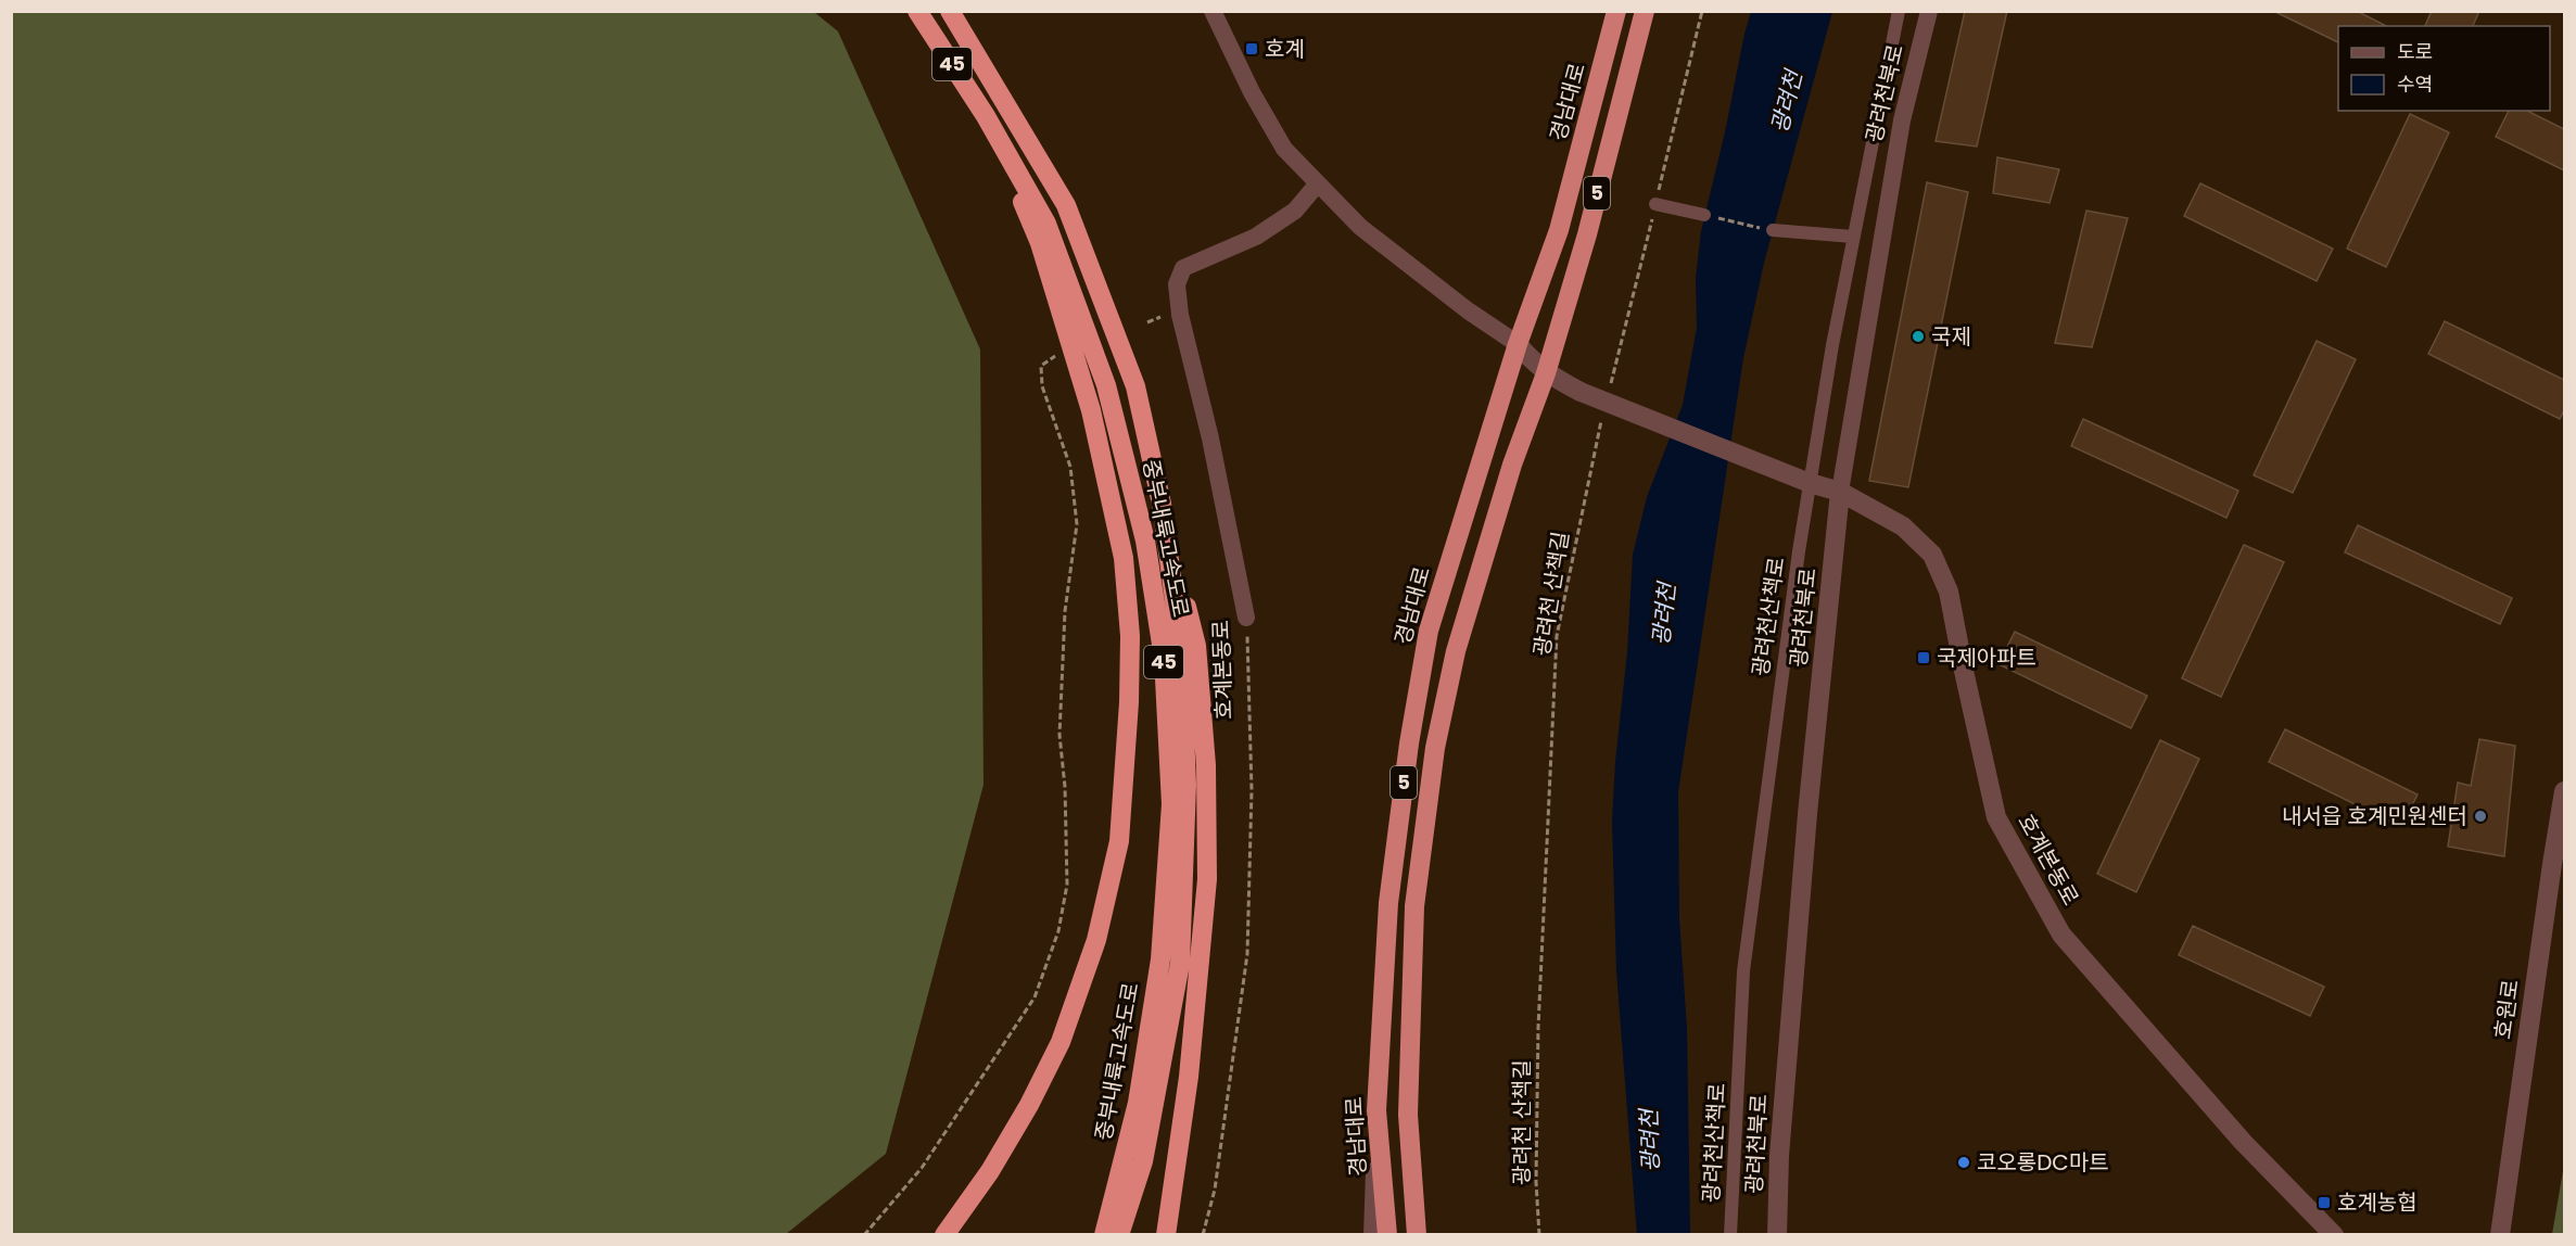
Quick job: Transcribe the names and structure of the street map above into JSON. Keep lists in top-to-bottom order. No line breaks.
{"streets":{"highway":["45","경남대로","5","중부내륙고속도로"],"street":["광려천북로","광려천산책로","호계본동로","호원로"],"path":["광려천 산책길"]},"crossings":[["광려천북로","호계본동로"],["경남대로","호계본동로"],["5","호계본동로"],["광려천산책로","호계본동로"]],"water":["광려천"],"places":{"transit":["호계","국제아파트","호계농협"],"other":["국제","내서읍 호계민원센터","코오롱DC마트"]},"legend":["도로","수역"]}
